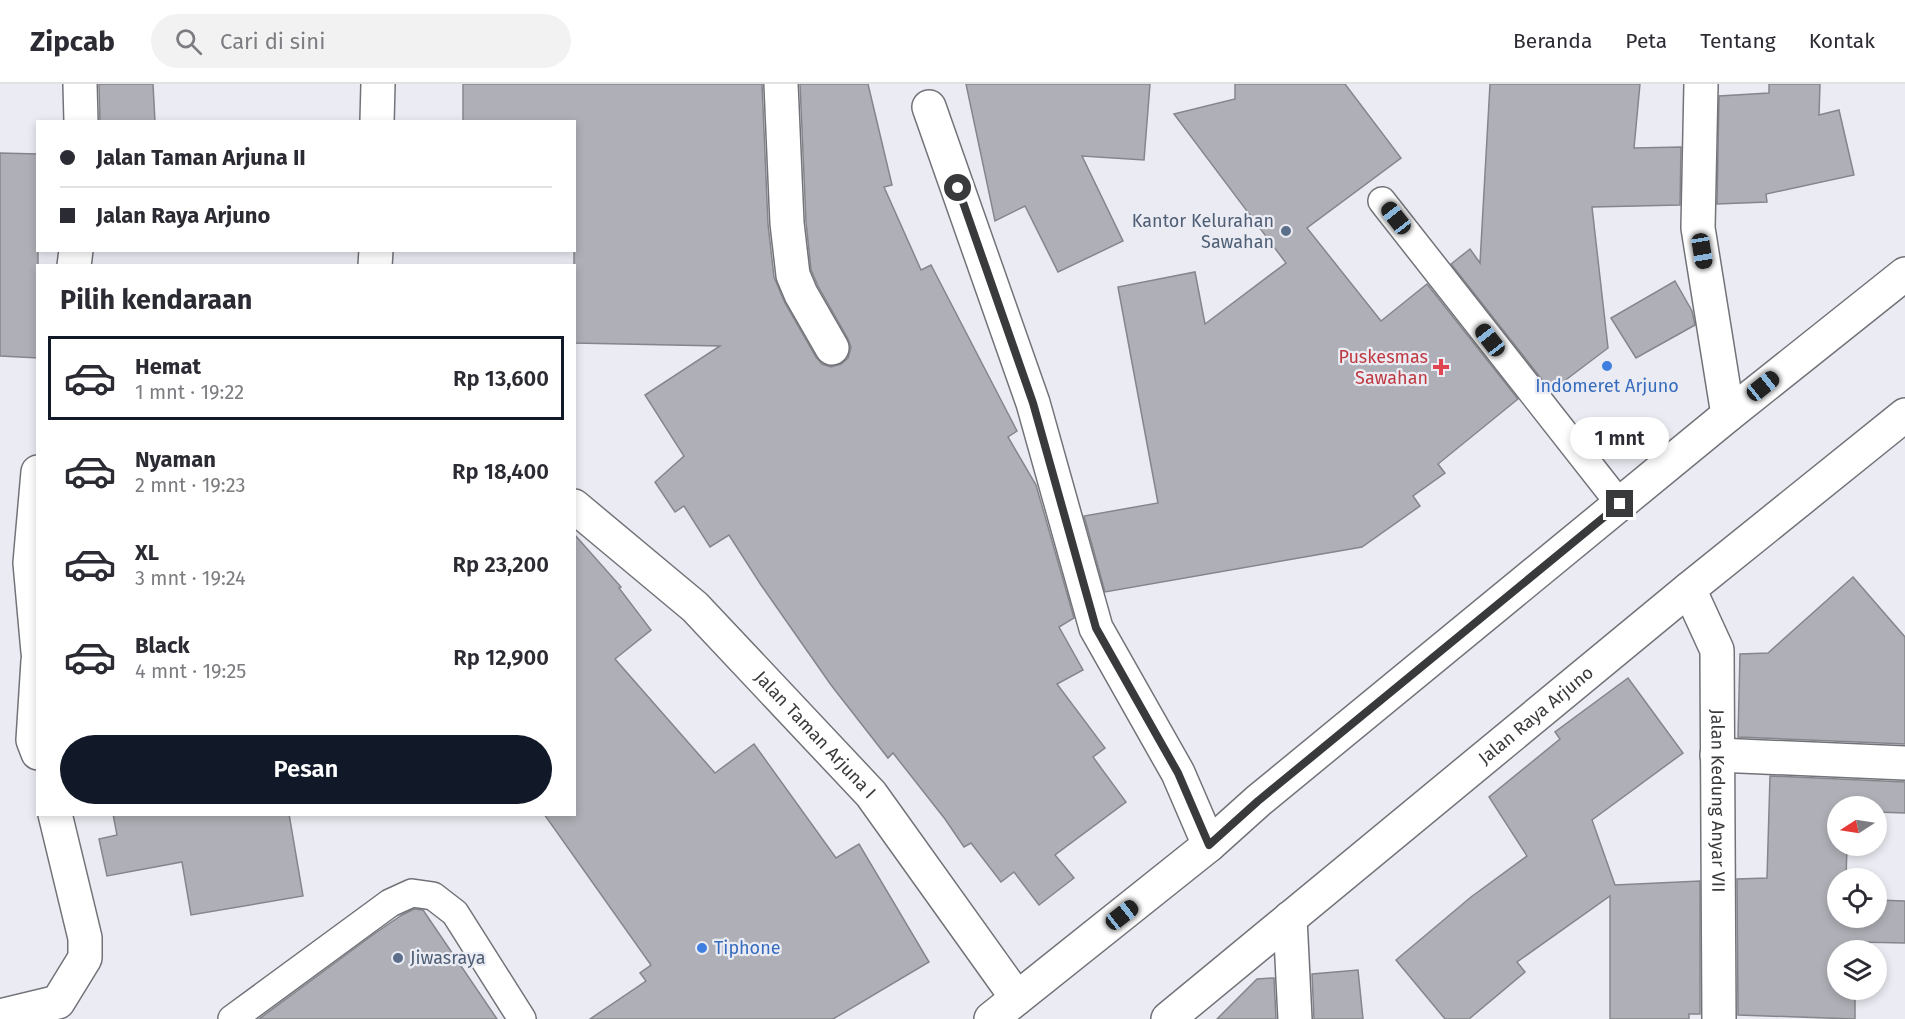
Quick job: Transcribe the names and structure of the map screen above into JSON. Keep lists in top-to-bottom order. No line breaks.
{"streets":{"main road":["Jalan Raya Arjuno","Jalan Taman Arjuna I","Jalan Kedung Anyar VII"]},"crossings":[["Jalan Raya Arjuno","Jalan Kedung Anyar VII"]],"places":{"other":["Kantor Kelurahan Sawahan","Indomeret Arjuno","Tiphone","Jiwasraya"],"health":["Puskesmas Sawahan"]},"north":"left","page":{"header":"Zipcab","search":"Cari di sini","nav":["Beranda","Peta","Tentang","Kontak"],"banner":["Jalan Taman Arjuna II","Jalan Raya Arjuno"],"heading":"Pilih kendaraan","list":[{"name":"Hemat","note":"1 mnt · 19:22","value":"Rp 13,600"},{"name":"Nyaman","note":"2 mnt · 19:23","value":"Rp 18,400"},{"name":"XL","note":"3 mnt · 19:24","value":"Rp 23,200"},{"name":"Black","note":"4 mnt · 19:25","value":"Rp 12,900"}],"bubble":"1 mnt","buttons":"Pesan"}}
